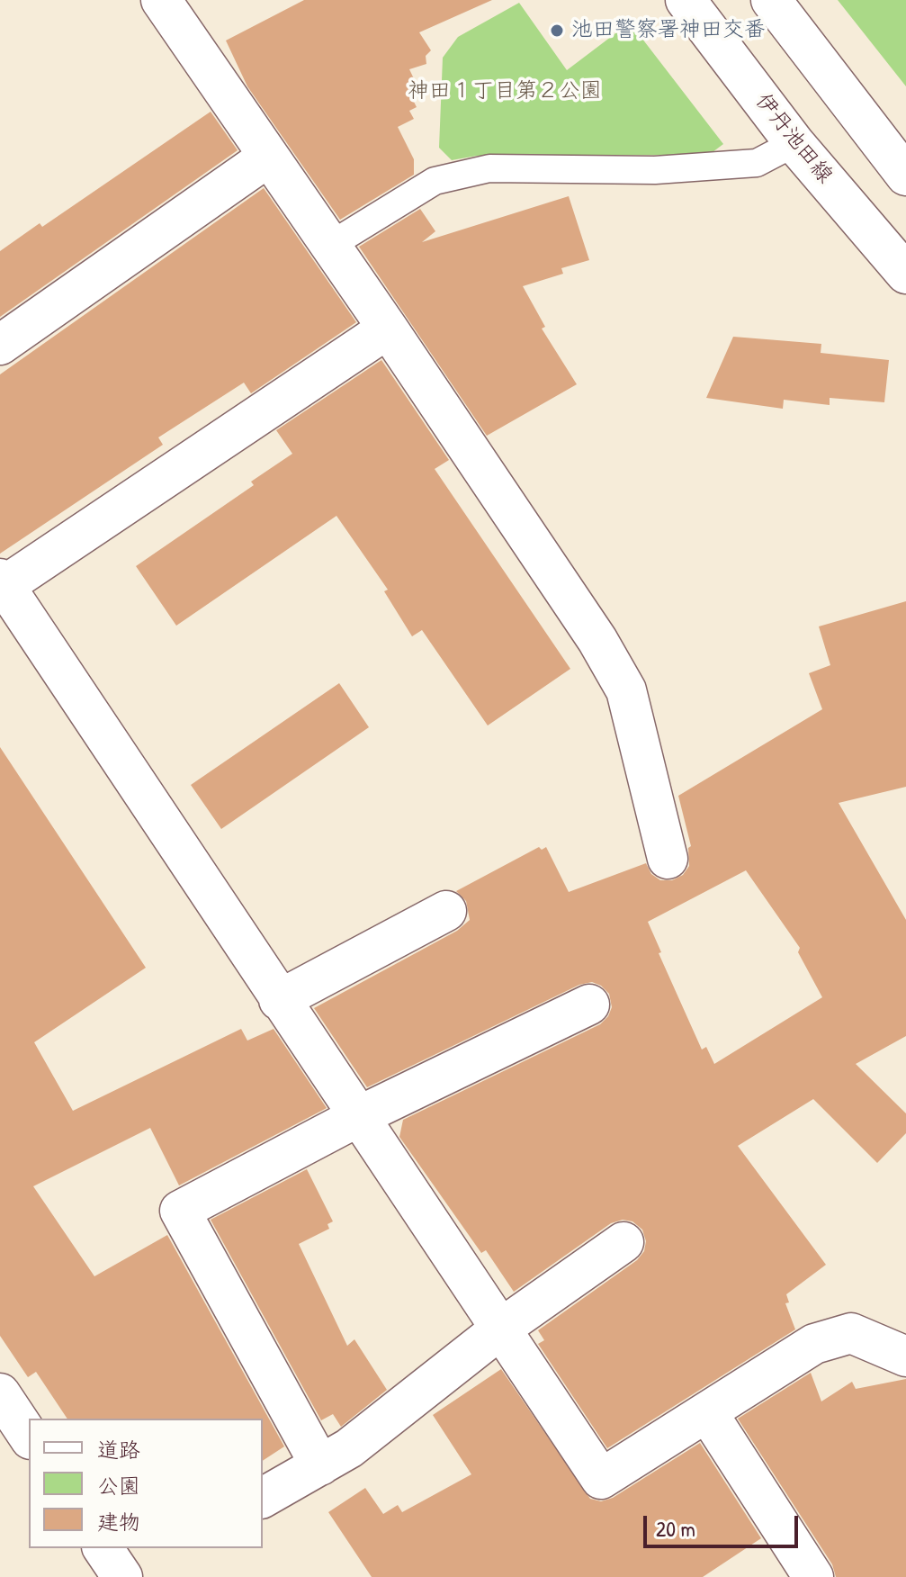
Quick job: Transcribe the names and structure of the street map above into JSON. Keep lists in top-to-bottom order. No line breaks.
{"streets":{"street":["伊丹池田線"]},"parks":["神田１丁目第２公園"],"places":["池田警察署神田交番"],"legend":["道路","公園","建物"],"scale_bar":"20 m"}
